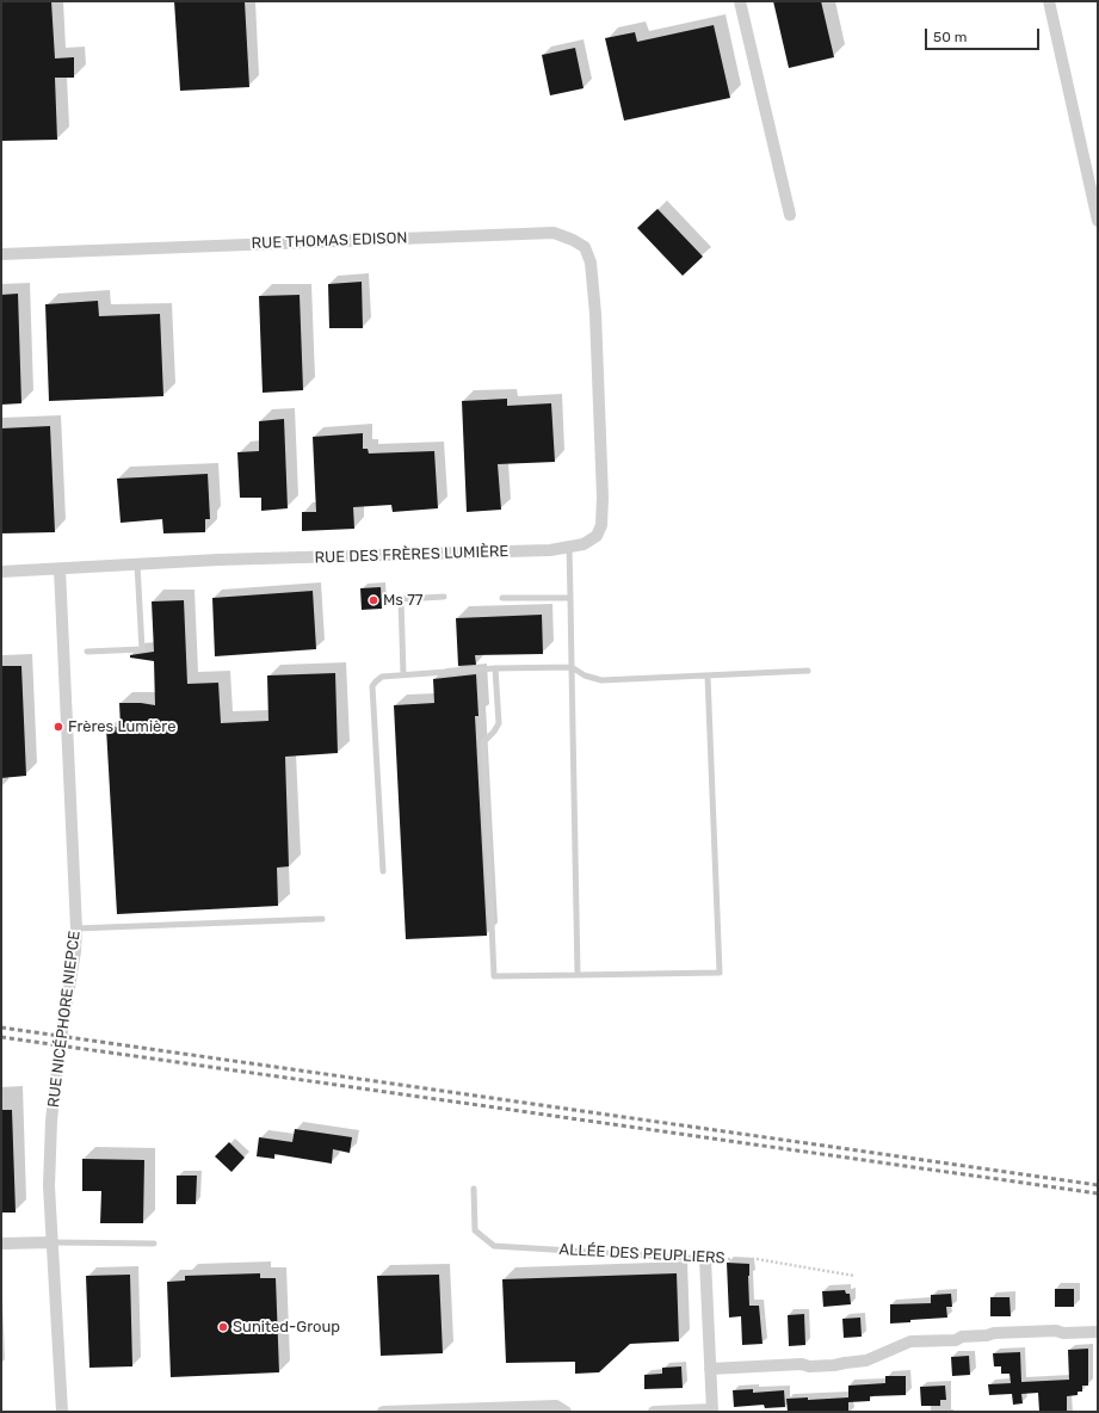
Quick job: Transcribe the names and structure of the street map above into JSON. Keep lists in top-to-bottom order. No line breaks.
{"streets":{"street":["RUE THOMAS EDISON","RUE DES FRÈRES LUMIÈRE","RUE NICÉPHORE NIEPCE"],"lane":["ALLÉE DES PEUPLIERS"]},"crossings":[["RUE THOMAS EDISON","RUE DES FRÈRES LUMIÈRE"],["RUE DES FRÈRES LUMIÈRE","RUE NICÉPHORE NIEPCE"]],"places":["Ms 77","Frères Lumière","Sunited-Group"],"scale_bar":"50 m"}
